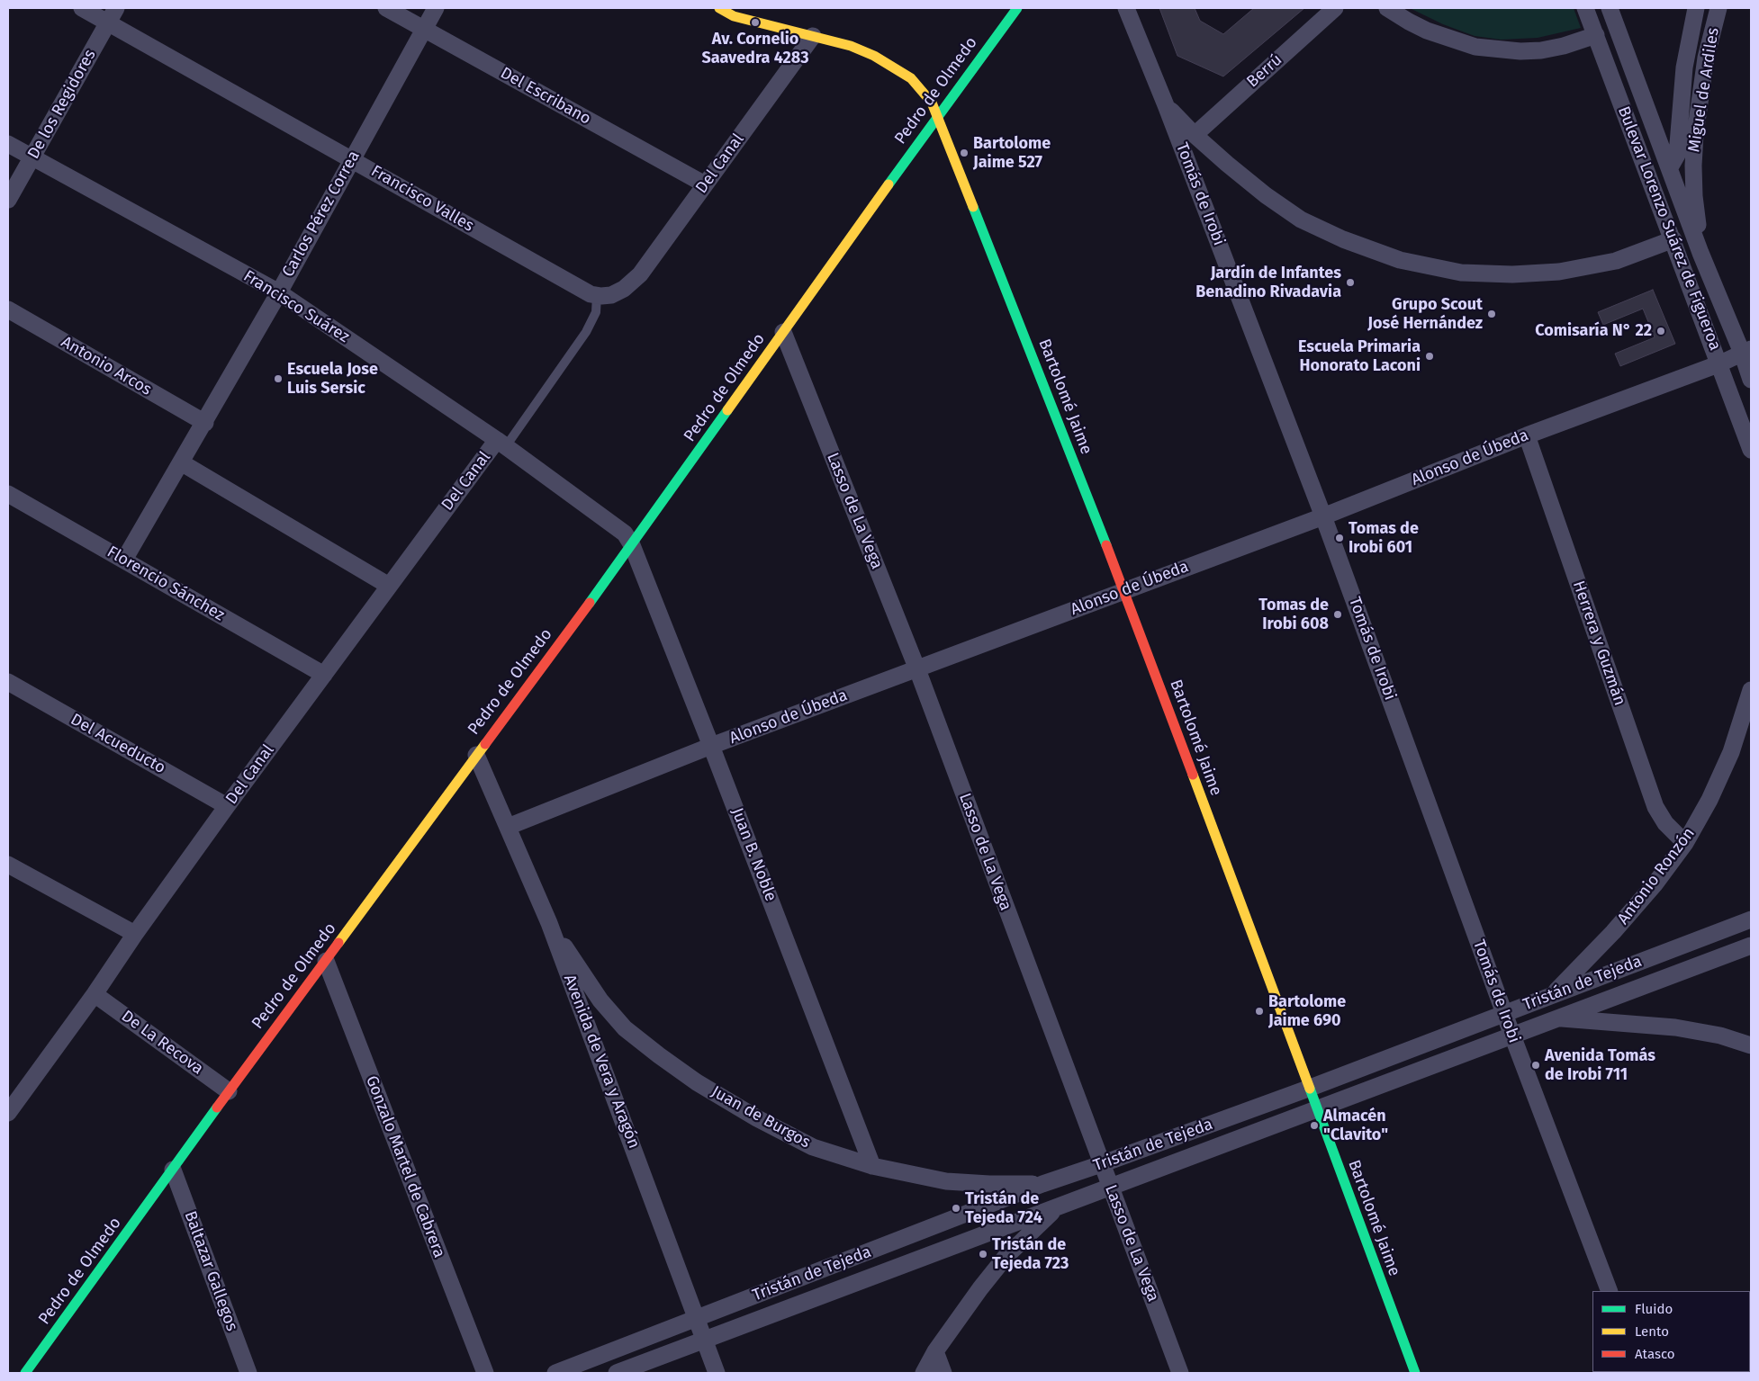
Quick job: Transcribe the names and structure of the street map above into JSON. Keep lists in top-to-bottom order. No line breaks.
{"streets":{"street":["Berrú","Miguel de Ardiles","Pedro de Olmedo","Del Escribano","De los Regidores","Del Canal","Tomás de Irobi","Francisco Valles","Carlos Pérez Correa","Bulevar Lorenzo Suárez de Figueroa","Francisco Suárez","Antonio Arcos","Bartolomé Jaime","Alonso de Úbeda","Lasso de La Vega","Florencio Sánchez","Herrera y Guzmán","Del Acueducto","Juan B. Noble","Antonio Ronzón","Tristán de Tejeda","De La Recova","Avenida de Vera y Aragón","Juan de Burgos","Gonzalo Martel de Cabrera","Baltazar Gallegos"]},"crossings":[["Miguel de Ardiles","Bulevar Lorenzo Suárez de Figueroa"],["Pedro de Olmedo","Francisco Suárez"],["Pedro de Olmedo","Bartolomé Jaime"],["Pedro de Olmedo","Lasso de La Vega"],["Pedro de Olmedo","Juan B. Noble"],["Pedro de Olmedo","De La Recova"],["Pedro de Olmedo","Avenida de Vera y Aragón"],["Pedro de Olmedo","Gonzalo Martel de Cabrera"],["Pedro de Olmedo","Baltazar Gallegos"],["Del Escribano","Del Canal"],["Del Escribano","Carlos Pérez Correa"],["De los Regidores","Francisco Valles"],["De los Regidores","Francisco Suárez"],["Del Canal","Francisco Valles"],["Del Canal","Francisco Suárez"],["Del Canal","Bartolomé Jaime"],["Del Canal","Florencio Sánchez"],["Del Canal","Del Acueducto"],["Del Canal","De La Recova"],["Tomás de Irobi","Alonso de Úbeda"],["Tomás de Irobi","Tristán de Tejeda"],["Francisco Valles","Carlos Pérez Correa"],["Carlos Pérez Correa","Francisco Suárez"],["Carlos Pérez Correa","Antonio Arcos"],["Carlos Pérez Correa","Florencio Sánchez"],["Bulevar Lorenzo Suárez de Figueroa","Alonso de Úbeda"],["Francisco Suárez","Juan B. Noble"],["Bartolomé Jaime","Alonso de Úbeda"],["Bartolomé Jaime","Tristán de Tejeda"],["Alonso de Úbeda","Lasso de La Vega"],["Alonso de Úbeda","Herrera y Guzmán"],["Alonso de Úbeda","Juan B. Noble"],["Alonso de Úbeda","Avenida de Vera y Aragón"],["Lasso de La Vega","Tristán de Tejeda"],["Herrera y Guzmán","Antonio Ronzón"],["Juan B. Noble","Juan de Burgos"],["Antonio Ronzón","Tristán de Tejeda"],["Tristán de Tejeda","Avenida de Vera y Aragón"],["Tristán de Tejeda","Juan de Burgos"],["Avenida de Vera y Aragón","Juan de Burgos"]],"places":["Av. Cornelio Saavedra 4283","Bartolome Jaime 527","Jardín de Infantes Benadino Rivadavia","Grupo Scout José Hernández","Comisaría N° 22","Escuela Primaria Honorato Laconi","Escuela Jose Luis Sersic","Tomas de Irobi 601","Tomas de Irobi 608","Bartolome Jaime 690","Avenida Tomás de Irobi 711","Almacén \"Clavito\"","Tristán de Tejeda 724","Tristán de Tejeda 723"],"legend":["Fluido","Lento","Atasco"]}
